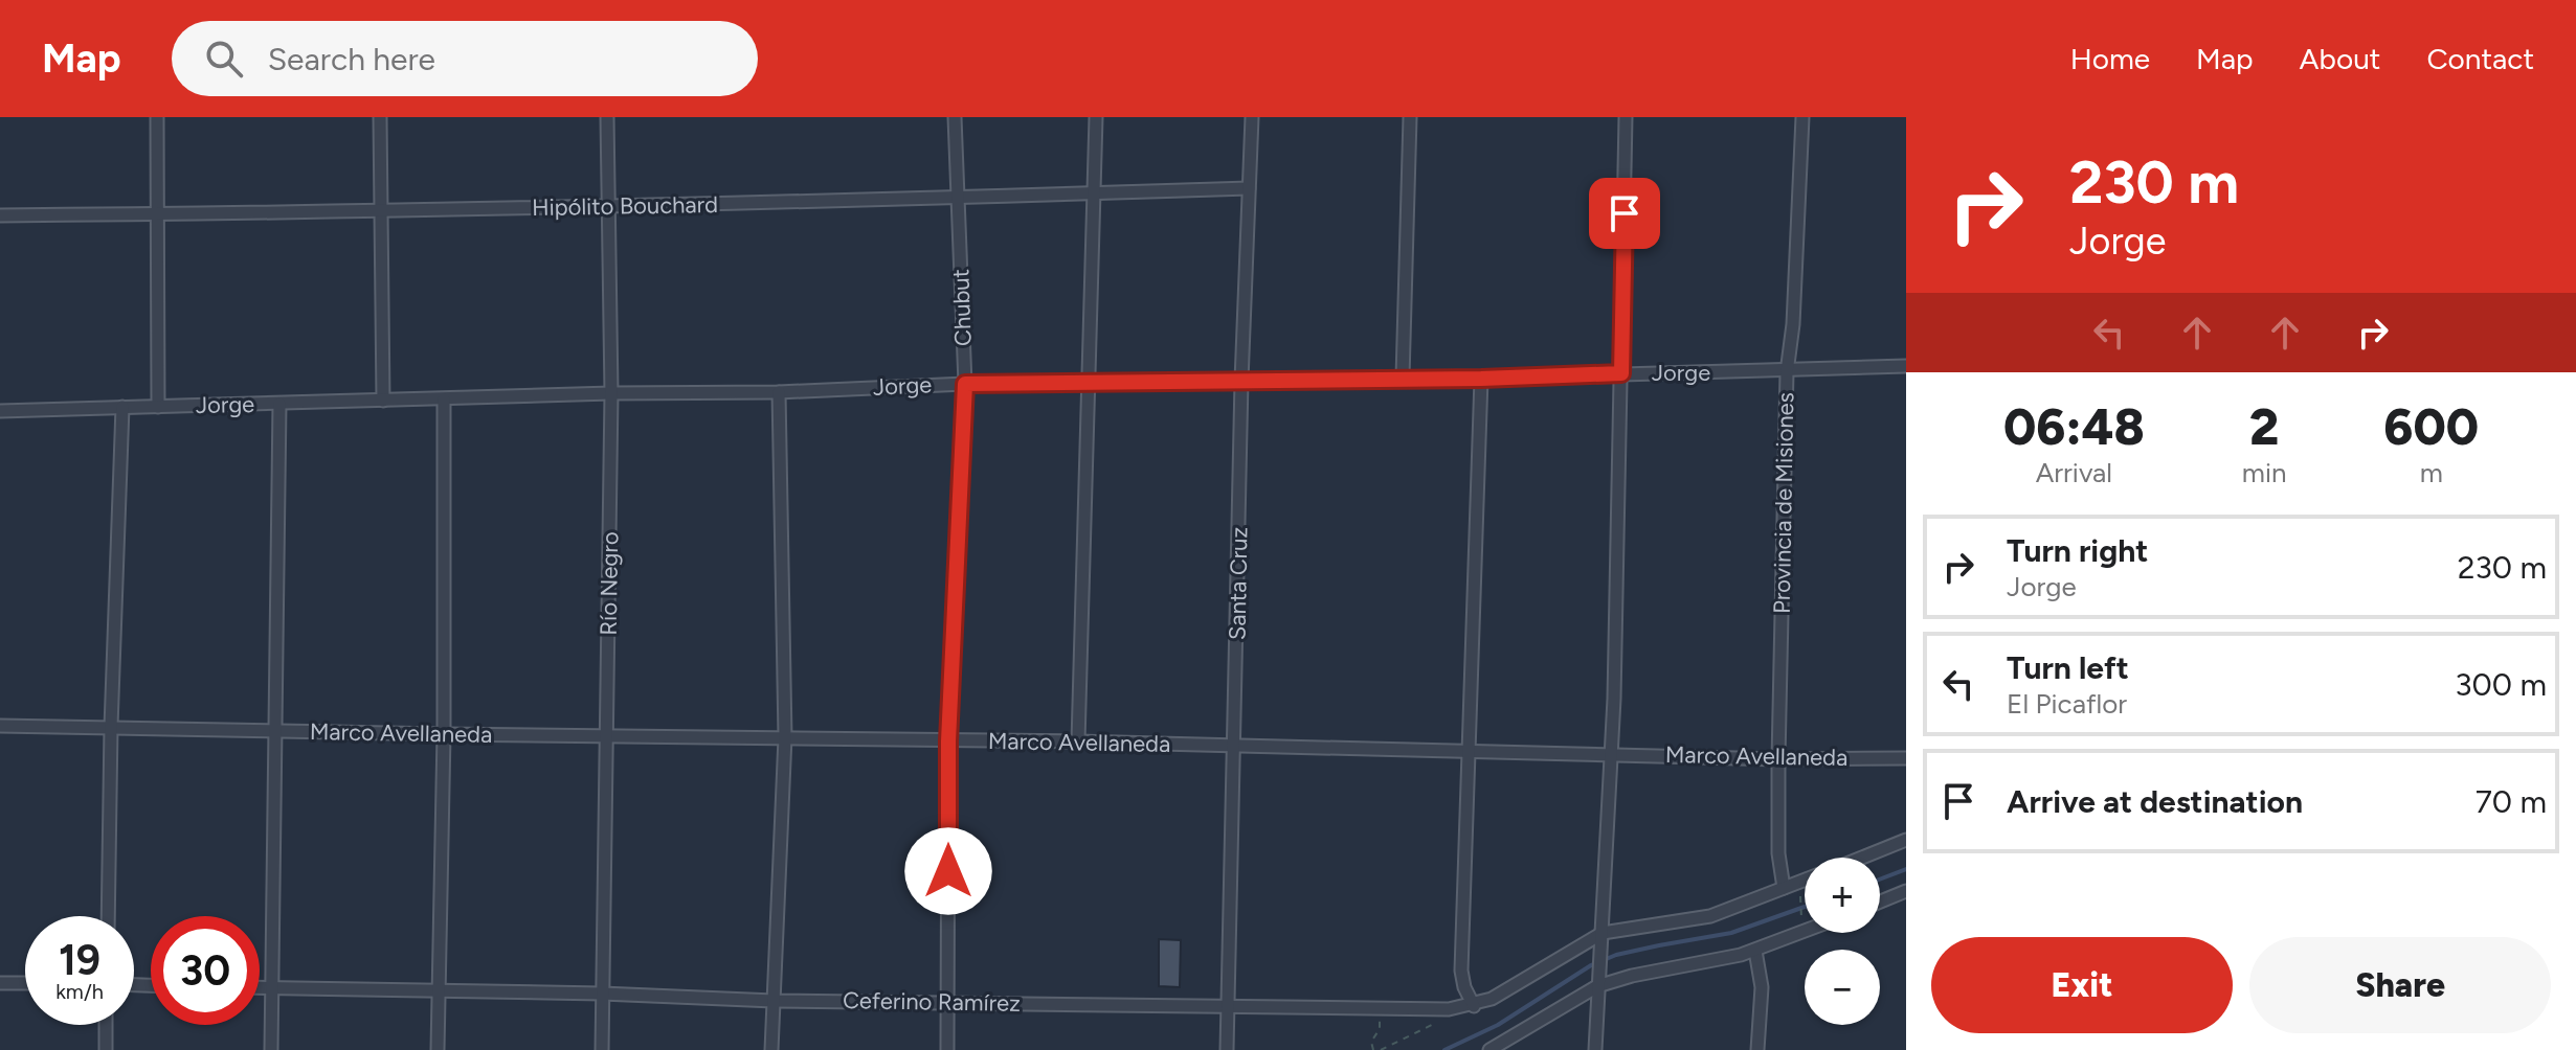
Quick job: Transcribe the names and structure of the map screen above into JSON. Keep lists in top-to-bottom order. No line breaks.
{"streets":{"street":["Hipólito Bouchard","Chubut","Jorge","Provincia de Misiones","Río Negro","Santa Cruz","Marco Avellaneda","Ceferino Ramírez"]},"crossings":[["Hipólito Bouchard","Chubut"],["Hipólito Bouchard","Río Negro"],["Hipólito Bouchard","Santa Cruz"],["Chubut","Jorge"],["Chubut","Marco Avellaneda"],["Chubut","Ceferino Ramírez"],["Jorge","Provincia de Misiones"],["Jorge","Río Negro"],["Jorge","Santa Cruz"],["Provincia de Misiones","Marco Avellaneda"],["Río Negro","Marco Avellaneda"],["Río Negro","Ceferino Ramírez"],["Santa Cruz","Marco Avellaneda"],["Santa Cruz","Ceferino Ramírez"]],"page":{"header":"Map","search":"Search here","nav":["Home","Map","About","Contact"],"turn":["230 m","Jorge"],"eta":["06:48","Arrival","2","min","600","m"],"list":[{"name":"Turn right","note":"Jorge","value":"230 m"},{"name":"Turn left","note":"El Picaflor","value":"300 m"},{"name":"Arrive at destination","value":"70 m"}],"map_buttons":["+","−"],"speed":"19 km/h","limit":"30","buttons":["Exit","Share"]}}
